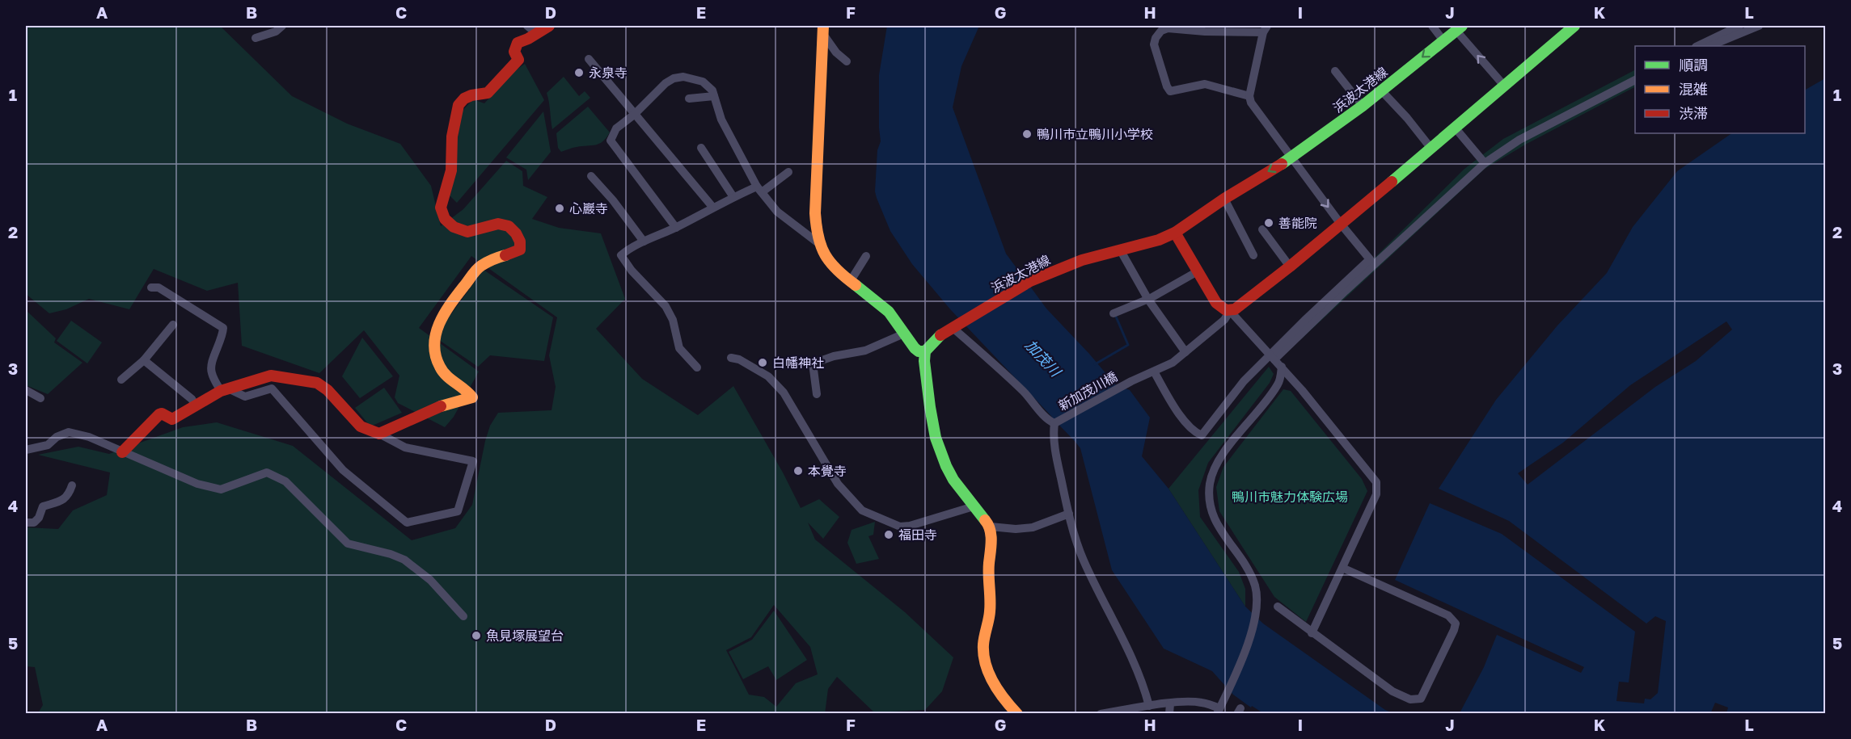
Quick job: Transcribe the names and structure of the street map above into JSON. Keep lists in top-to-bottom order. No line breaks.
{"streets":{"main road":["浜波太港線"],"street":["新加茂川橋"]},"water":["加茂川"],"parks":["鴨川市魅力体験広場"],"places":["永泉寺","鴨川市立鴨川小学校","心巖寺","善能院","白幡神社","本覺寺","福田寺","魚見塚展望台"],"legend":["順調","混雑","渋滞"],"grid":{"columns":["A","B","C","D","E","F","G","H","I","J","K","L"],"rows":["1","2","3","4","5"]}}
